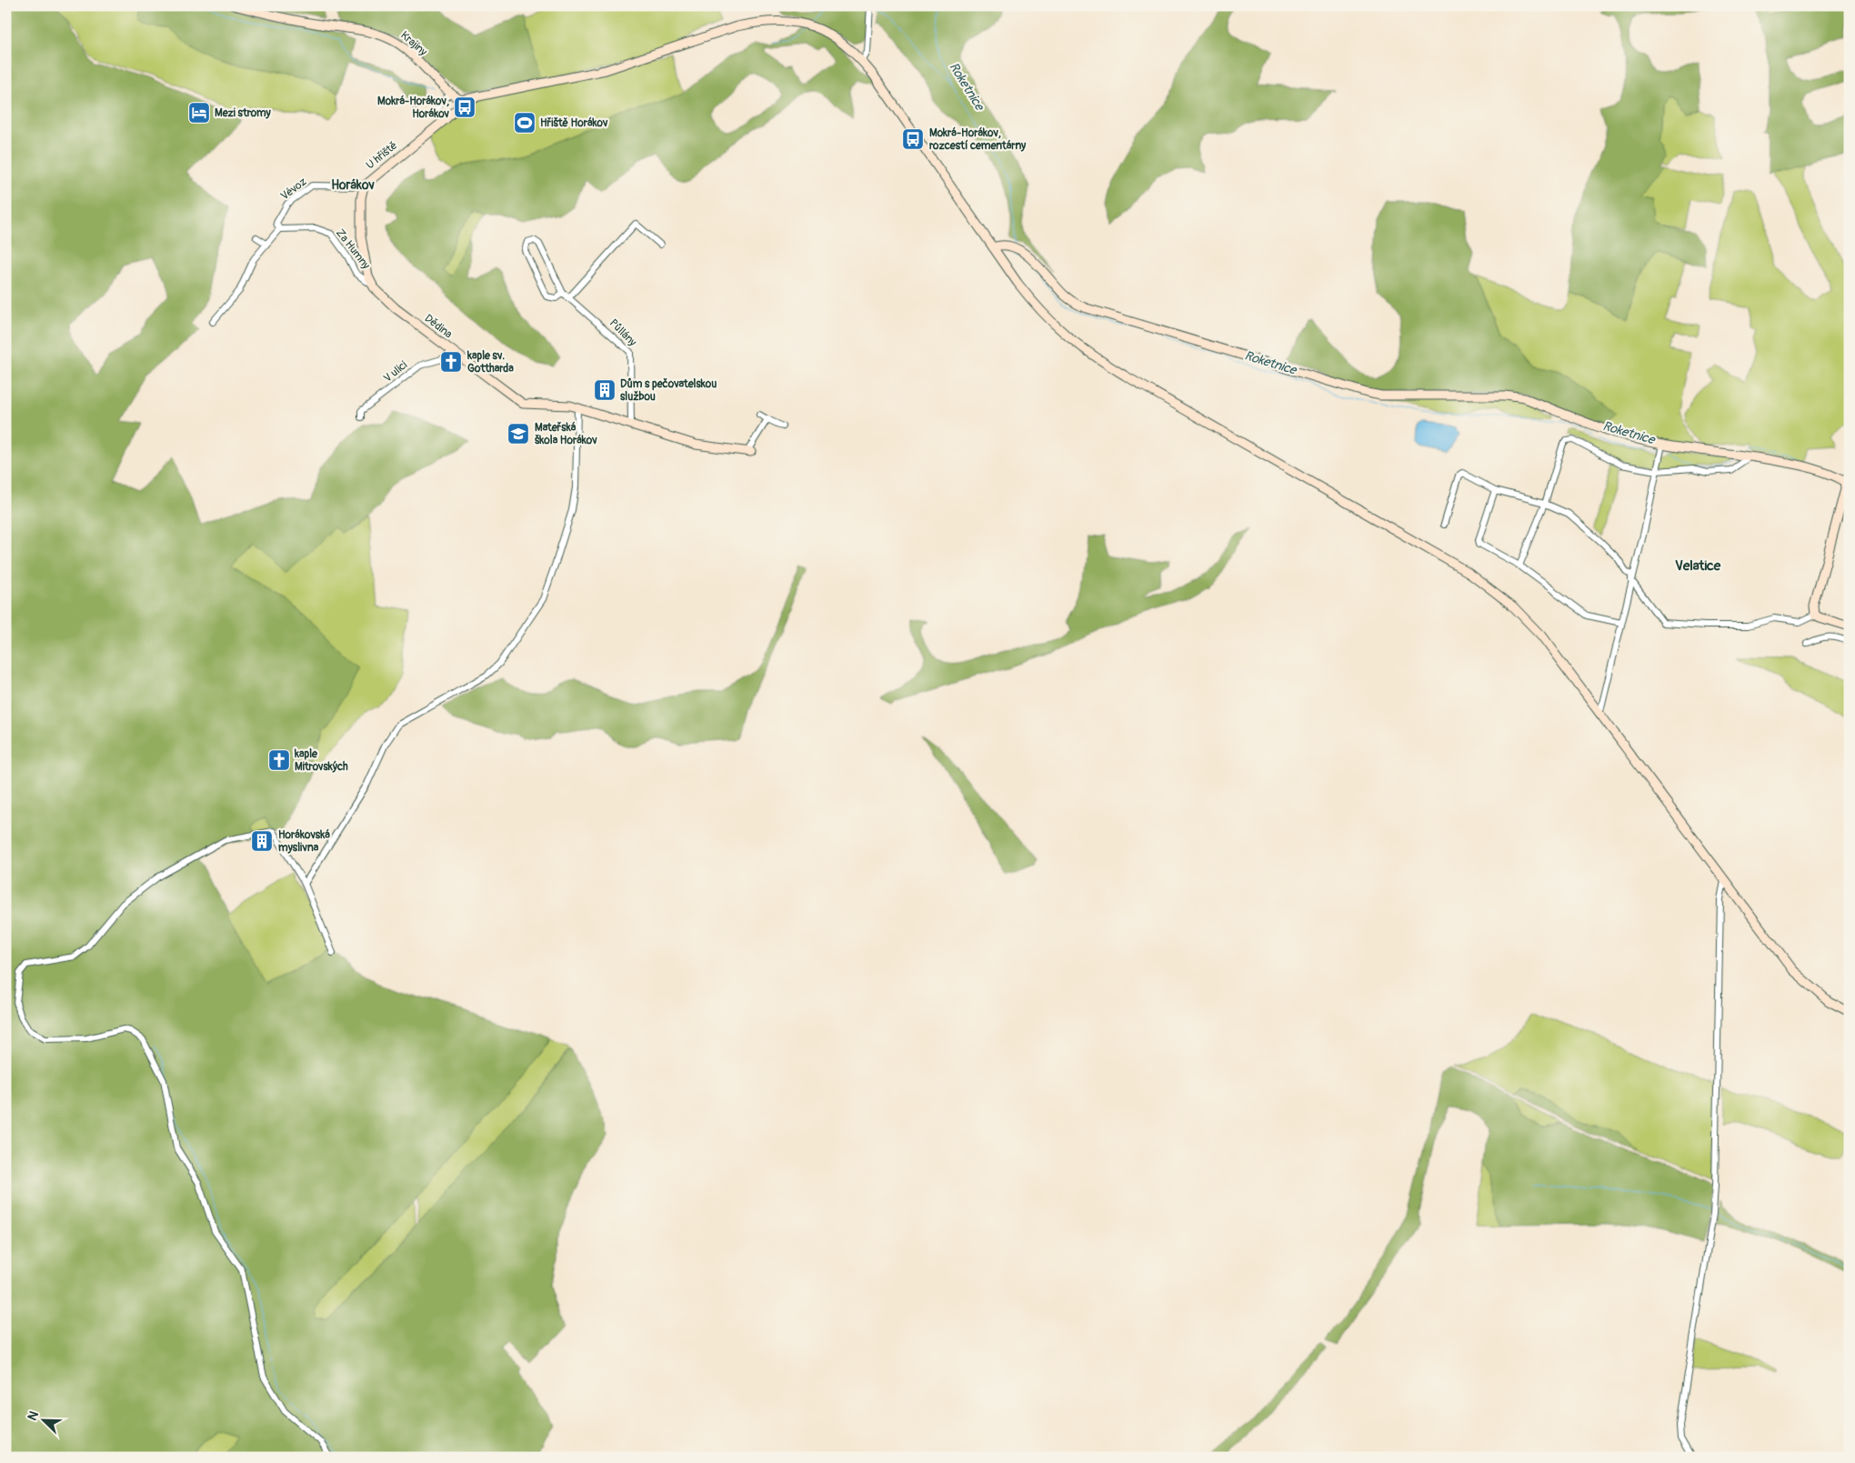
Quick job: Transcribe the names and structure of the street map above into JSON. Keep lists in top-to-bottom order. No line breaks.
{"streets":{"street":["Krajiny","U hřiště","Vévoz","Za Humny","Dědina","Půllány","V ulici"]},"crossings":[["Krajiny","U hřiště"],["U hřiště","Vévoz"],["U hřiště","Dědina"],["Vévoz","Za Humny"],["Za Humny","Dědina"],["Dědina","V ulici"]],"districts":["Horákov","Velatice"],"water":["Roketnice"],"places":{"bus stop":["Mokrá-Horákov, Horákov","Mokrá-Horákov, rozcestí cementárny"],"hotel":["Mezi stromy"],"sports":["Hřiště Horákov"],"church":["kaple sv. Gottharda","kaple Mitrovských"],"building":["Dům s pečovatelskou službou","Horákovská myslivna"],"school or university":["Mateřská škola Horákov"]},"north":"top left"}
